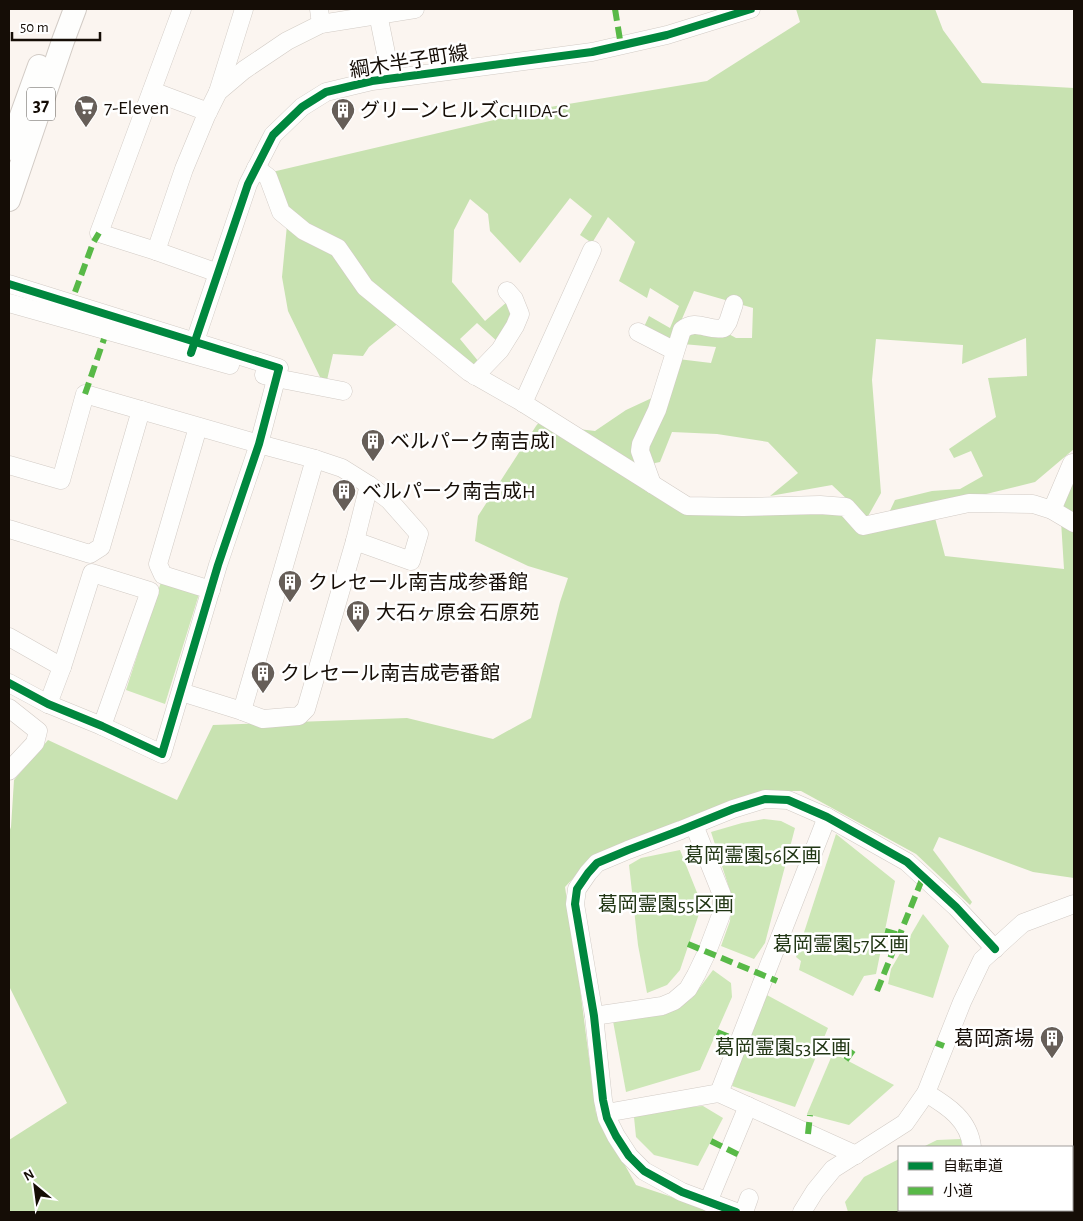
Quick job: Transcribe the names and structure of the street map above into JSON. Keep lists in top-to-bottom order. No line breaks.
{"streets":{"main road":["37"],"street":["綱木半子町線"]},"parks":["葛岡霊園56区画","葛岡霊園55区画","葛岡霊園57区画","葛岡霊園53区画"],"places":{"supermarket":["7-Eleven"],"building":["グリーンヒルズCHIDA-C","ベルパーク南吉成I","ベルパーク南吉成H","クレセール南吉成参番館","大石ヶ原会 石原苑","クレセール南吉成壱番館","葛岡斎場"]},"legend":["自転車道","小道"],"scale_bar":"50 m","north":"top left"}
